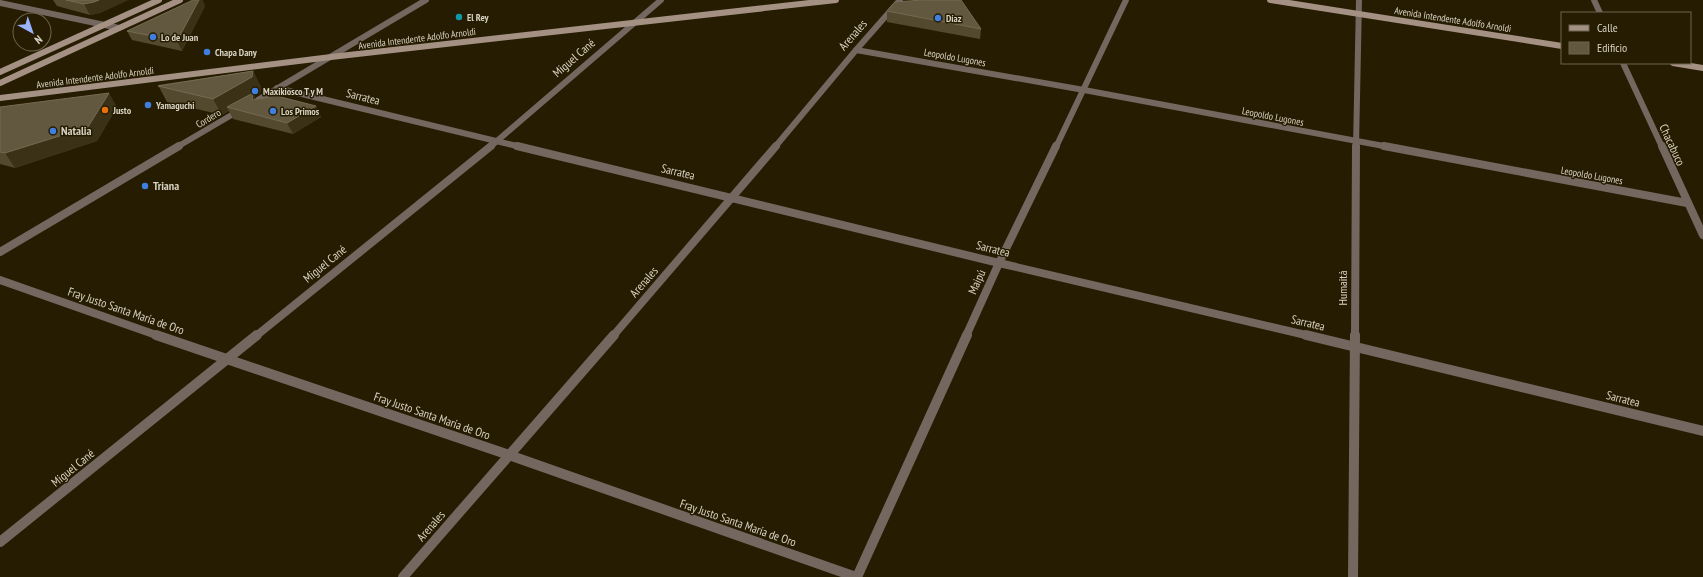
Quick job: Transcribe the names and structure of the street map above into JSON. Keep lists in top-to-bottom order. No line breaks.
{"streets":{"main road":["Avenida Intendente Adolfo Arnoldi"],"street":["Arenales","Leopoldo Lugones","Miguel Cané","Sarratea","Cordero","Chacabuco","Maipú","Humaitá","Fray Justo Santa María de Oro"]},"crossings":[["Avenida Intendente Adolfo Arnoldi","Miguel Cané"],["Avenida Intendente Adolfo Arnoldi","Cordero"],["Avenida Intendente Adolfo Arnoldi","Humaitá"],["Arenales","Leopoldo Lugones"],["Arenales","Sarratea"],["Arenales","Fray Justo Santa María de Oro"],["Leopoldo Lugones","Chacabuco"],["Leopoldo Lugones","Maipú"],["Leopoldo Lugones","Humaitá"],["Miguel Cané","Sarratea"],["Miguel Cané","Fray Justo Santa María de Oro"],["Sarratea","Cordero"],["Sarratea","Maipú"],["Sarratea","Humaitá"],["Maipú","Fray Justo Santa María de Oro"]],"places":["El Rey","Díaz","Lo de Juan","Chapa Dany","Maxikiosco T y M","Yamaguchi","Justo","Los Primos","Natalia","Triana"],"legend":["Calle","Edificio"],"north":"bottom right"}
